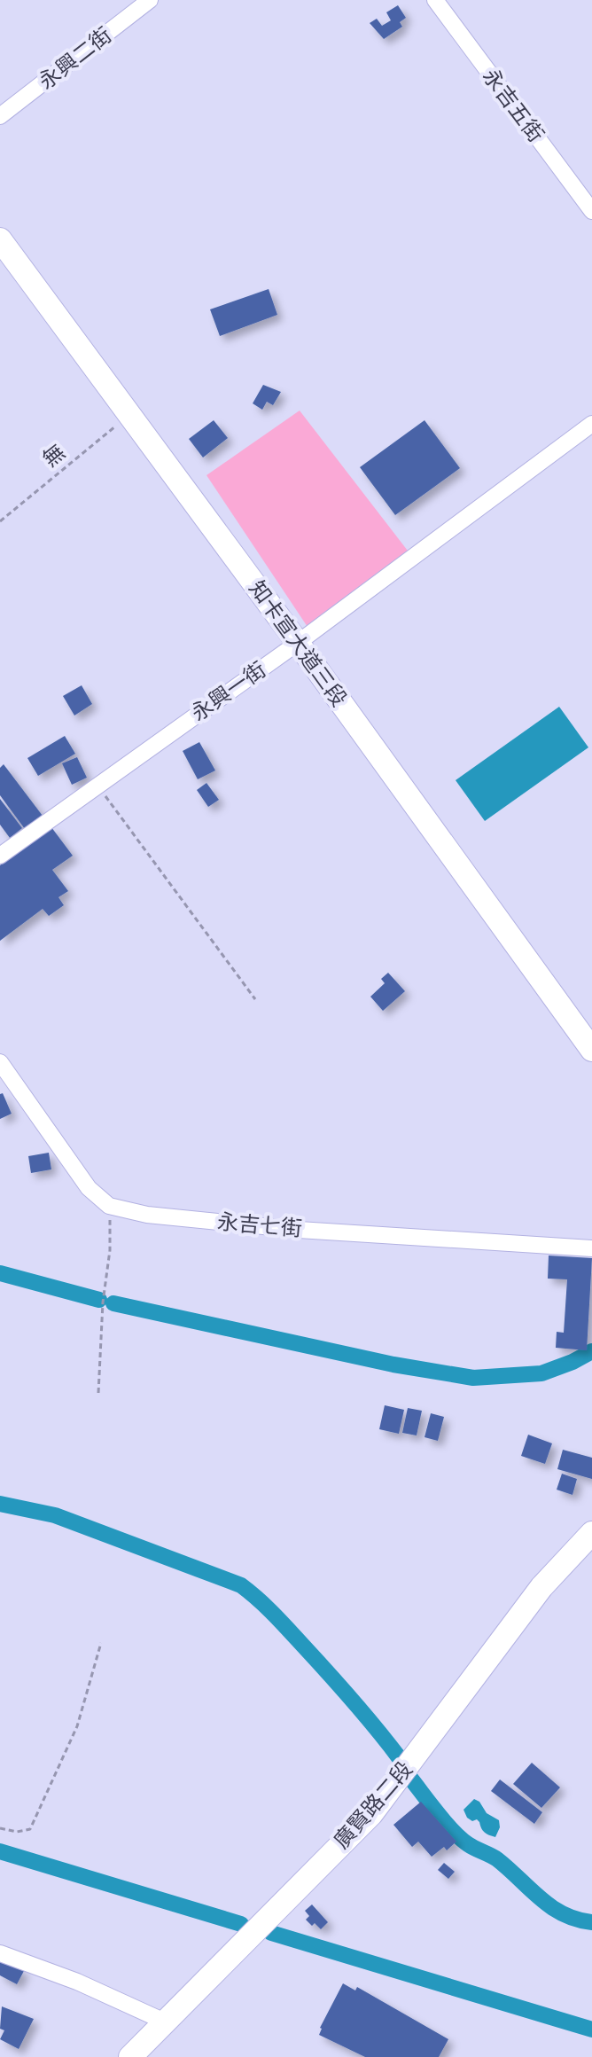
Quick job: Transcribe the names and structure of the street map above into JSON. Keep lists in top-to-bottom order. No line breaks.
{"streets":{"street":["永興二街","永吉五街","知卡宣大道三段","永興一街","永吉七街","廣賢路二段"],"path":["無"]},"crossings":[["無","知卡宣大道三段"],["知卡宣大道三段","永興一街"]]}
